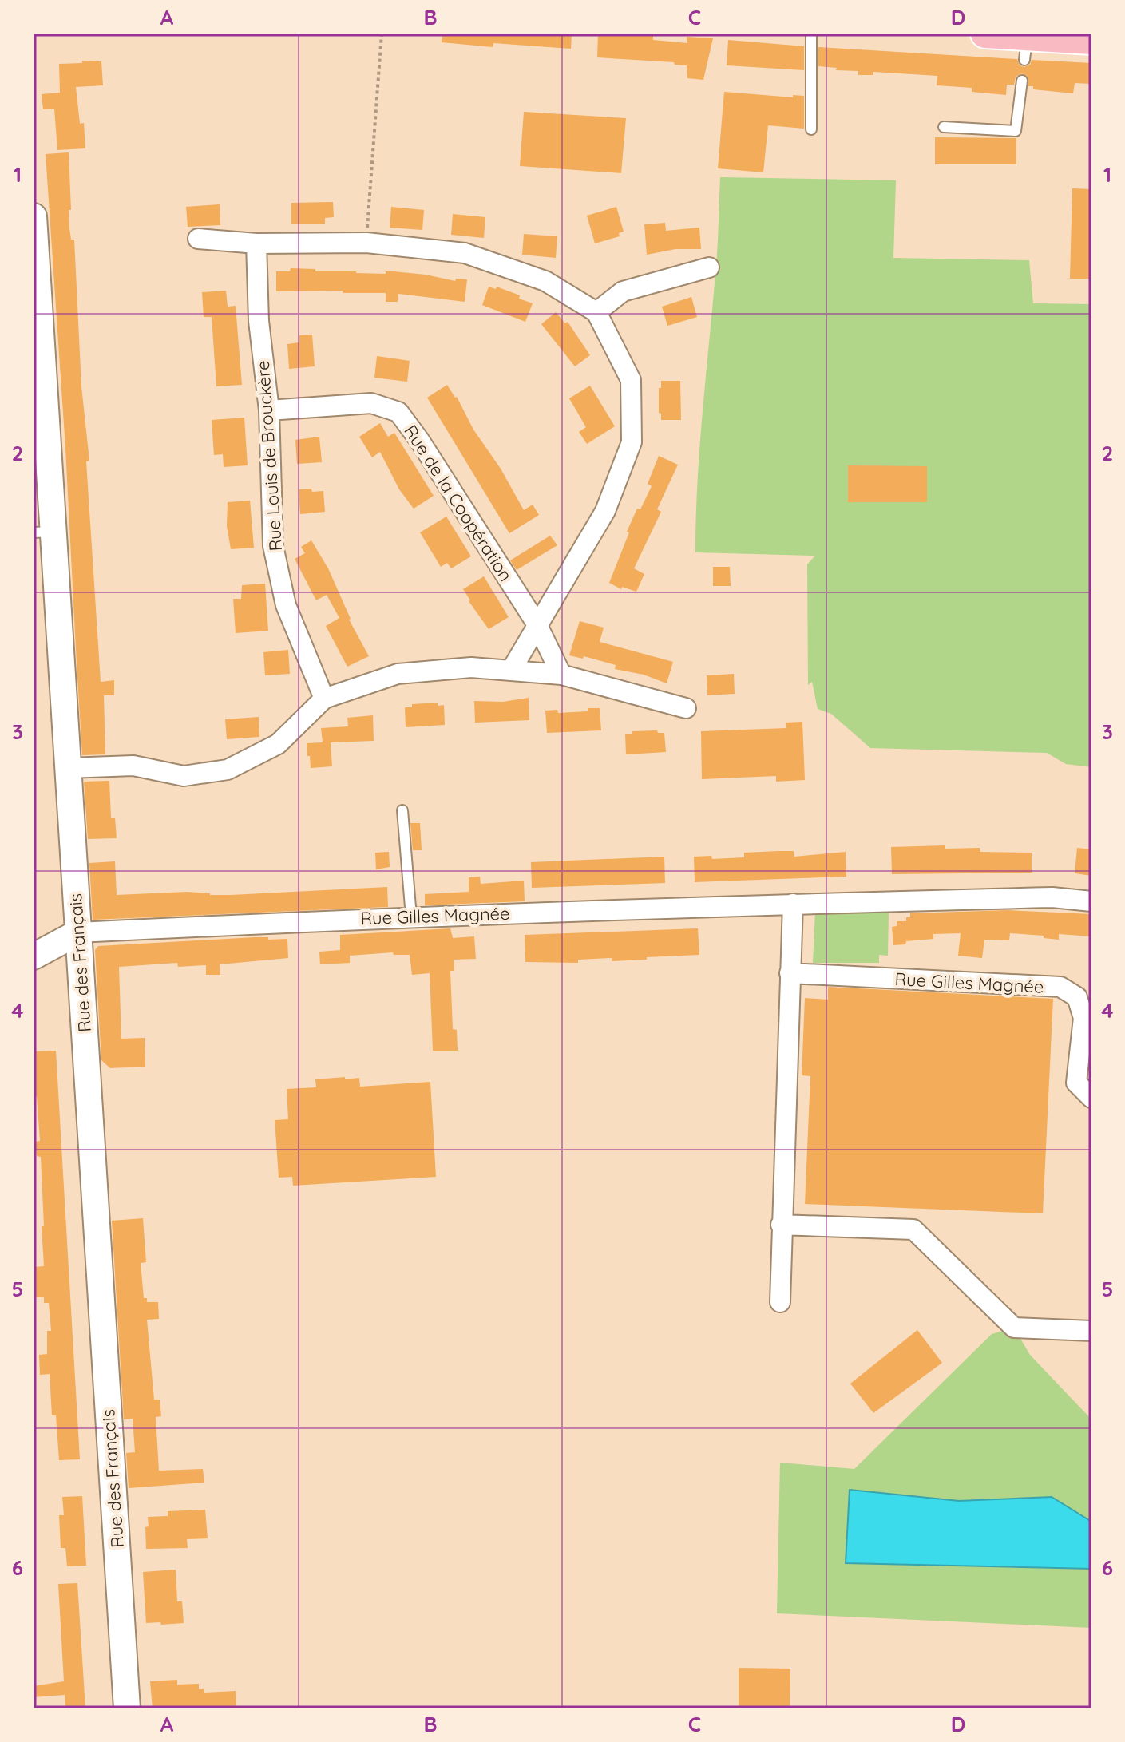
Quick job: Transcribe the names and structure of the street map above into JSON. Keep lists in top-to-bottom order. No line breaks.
{"streets":{"main road":["Rue des Français"],"street":["Rue Louis de Brouckère","Rue de la Coopération","Rue Gilles Magnée"]},"crossings":[["Rue Louis de Brouckère","Rue de la Coopération"],["Rue Gilles Magnée","Rue des Français"]],"grid":{"columns":["A","B","C","D"],"rows":["1","2","3","4","5","6"]}}
